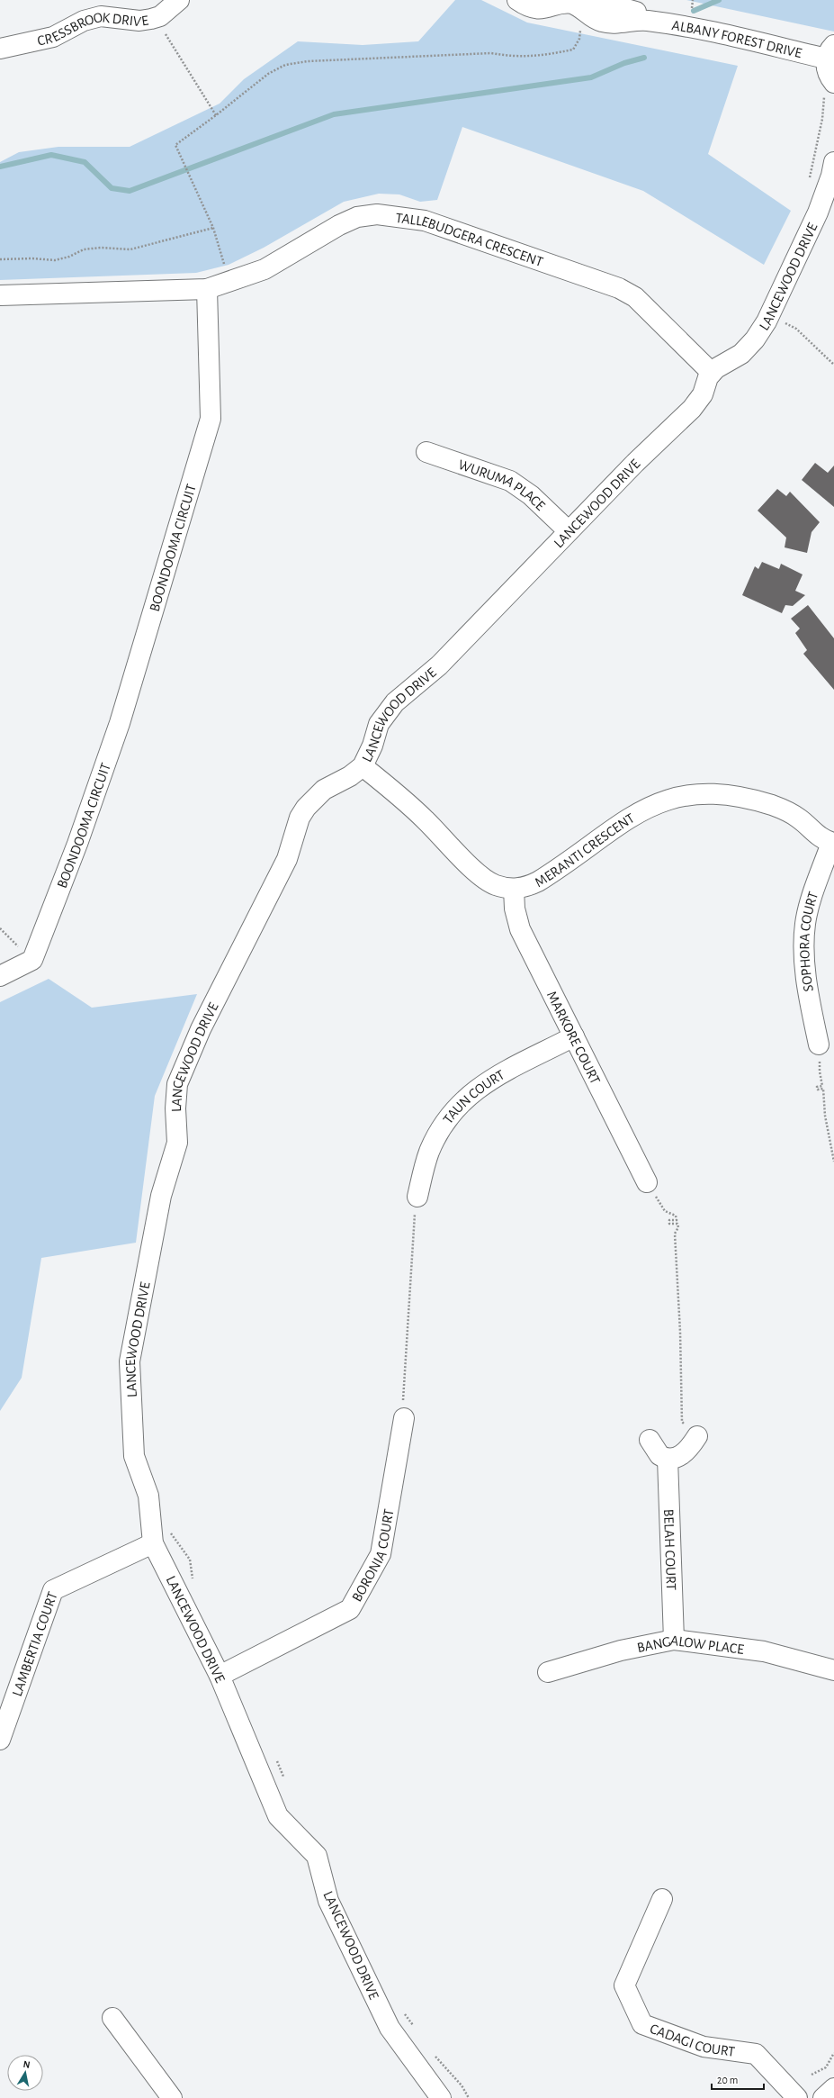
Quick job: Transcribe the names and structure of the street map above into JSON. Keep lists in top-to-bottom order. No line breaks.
{"streets":{"street":["CRESSBROOK DRIVE","ALBANY FOREST DRIVE","TALLEBUDGERA CRESCENT","LANCEWOOD DRIVE","WURUMA PLACE","BOONDOOMA CIRCUIT","MERANTI CRESCENT","SOPHORA COURT","MARKORE COURT","TAUN COURT","BELAH COURT","BORONIA COURT","LAMBERTIA COURT","BANGALOW PLACE","CADAGI COURT"]},"crossings":[["TALLEBUDGERA CRESCENT","LANCEWOOD DRIVE"],["TALLEBUDGERA CRESCENT","BOONDOOMA CIRCUIT"],["LANCEWOOD DRIVE","WURUMA PLACE"],["LANCEWOOD DRIVE","MERANTI CRESCENT"],["LANCEWOOD DRIVE","BORONIA COURT"],["LANCEWOOD DRIVE","LAMBERTIA COURT"],["MERANTI CRESCENT","SOPHORA COURT"],["MERANTI CRESCENT","MARKORE COURT"],["MARKORE COURT","TAUN COURT"],["BELAH COURT","BANGALOW PLACE"]],"scale_bar":"20 m","north":"top"}
